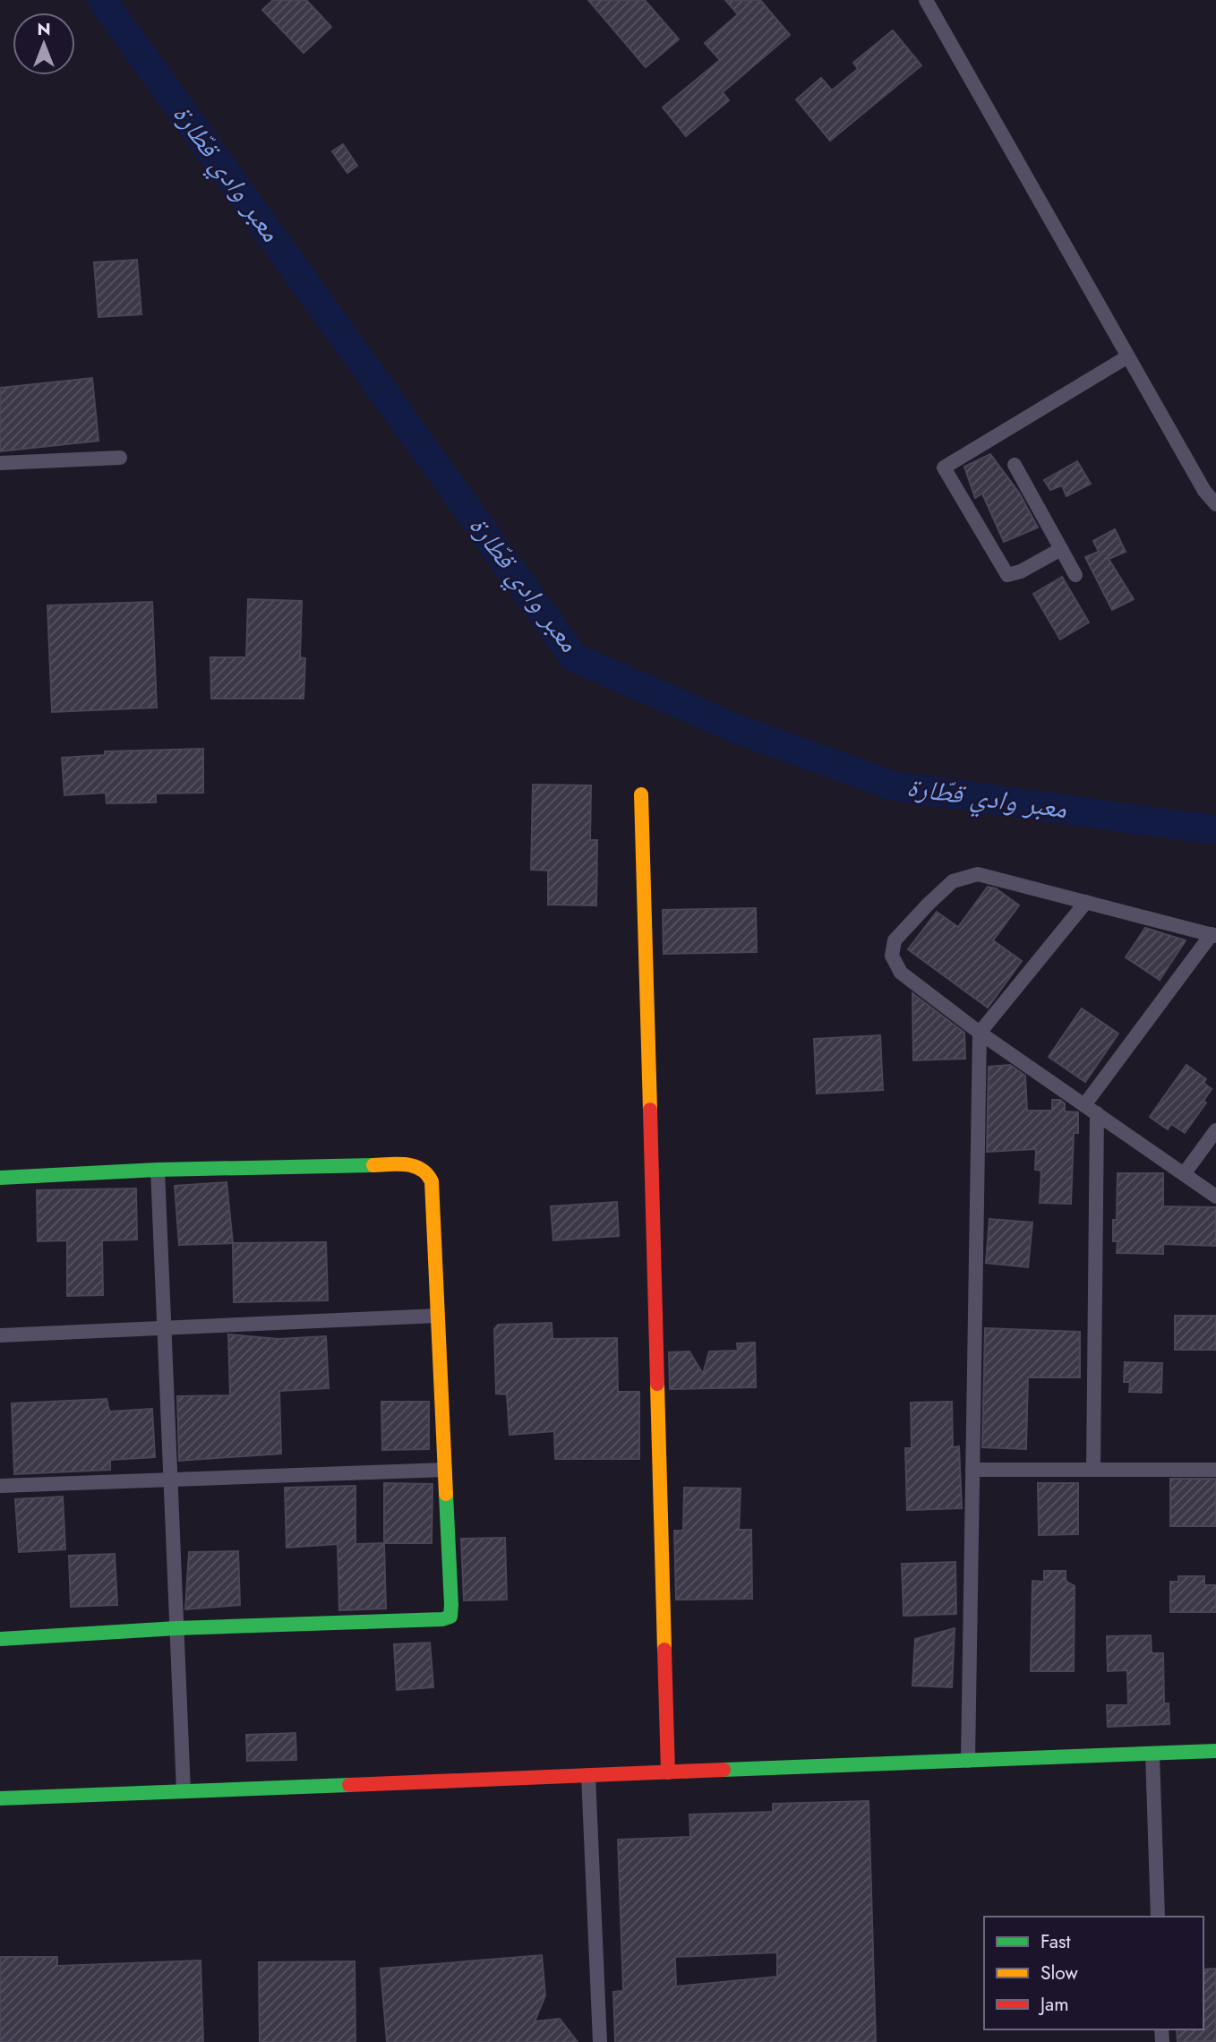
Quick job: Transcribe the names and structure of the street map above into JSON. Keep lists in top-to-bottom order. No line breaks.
{"water":["معبر وادي قطّارة"],"legend":["Fast","Slow","Jam"],"north":"top"}
